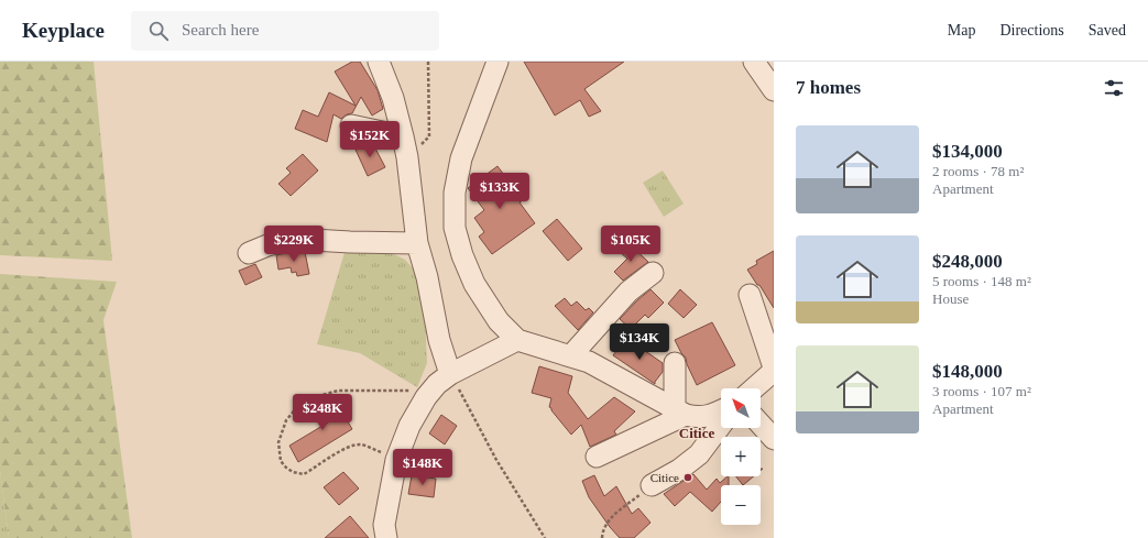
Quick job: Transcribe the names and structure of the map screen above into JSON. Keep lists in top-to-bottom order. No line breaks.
{"districts":["Citice"],"places":["Citice"],"north":"top left","page":{"header":"Keyplace","search":"Search here","nav":["Map","Directions","Saved"],"heading":"7 homes","list":[{"name":"$134,000","note":"2 rooms · 78 m² · Apartment"},{"name":"$248,000","note":"5 rooms · 148 m² · House"},{"name":"$148,000","note":"3 rooms · 107 m² · Apartment"}],"price":["$152K","$133K","$229K","$105K","$134K","$248K","$148K"],"map_buttons":["+","−"]}}
